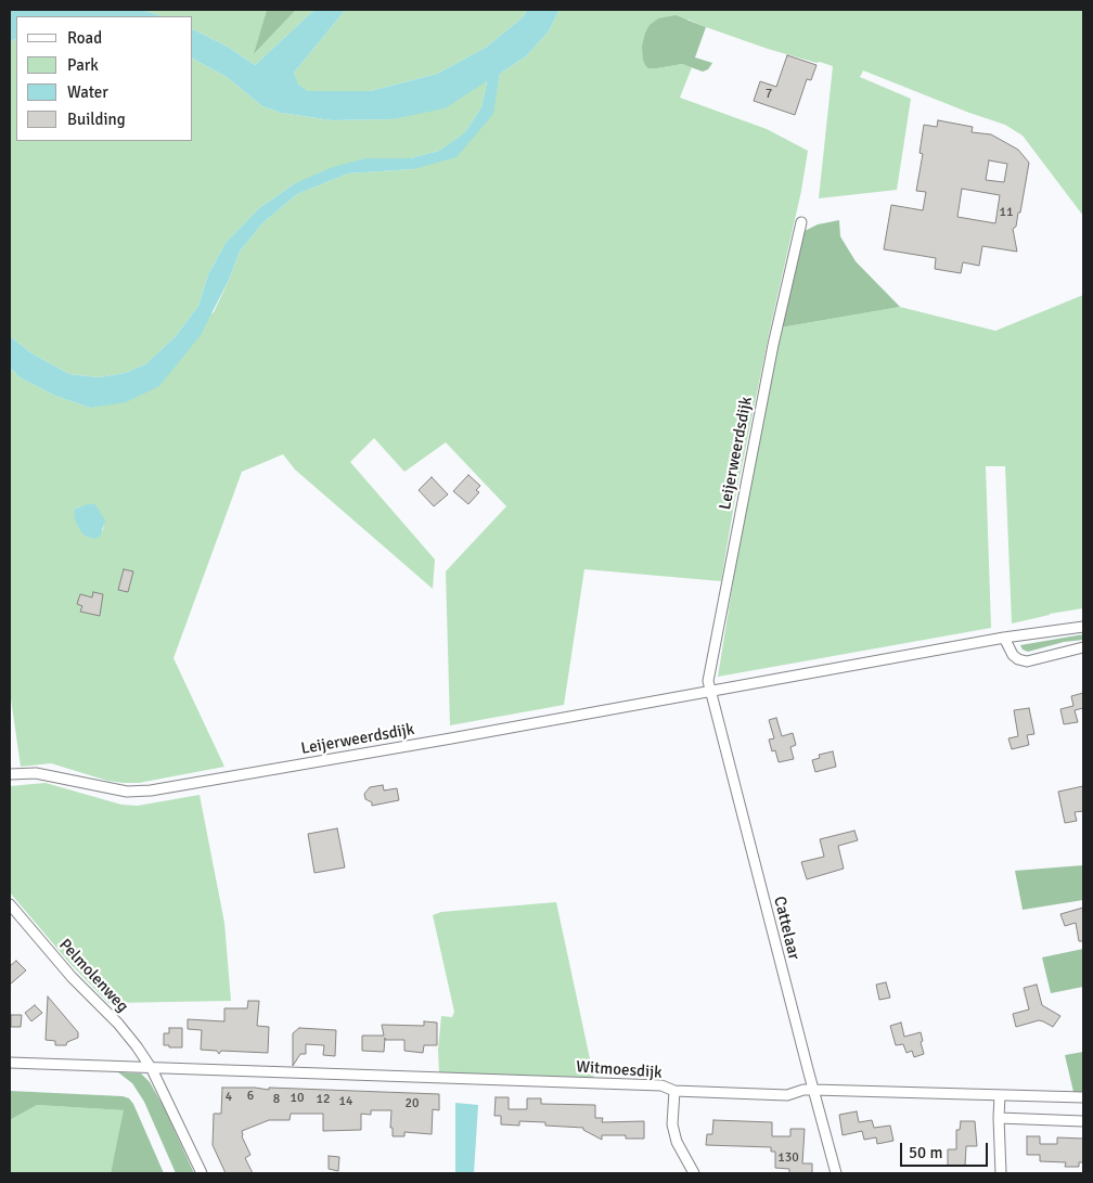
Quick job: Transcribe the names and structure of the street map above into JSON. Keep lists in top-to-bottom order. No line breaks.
{"streets":{"street":["Leijerweerdsdijk","Cattelaar","Pelmolenweg","Witmoesdijk"]},"crossings":[["Leijerweerdsdijk","Cattelaar"],["Cattelaar","Witmoesdijk"],["Pelmolenweg","Witmoesdijk"]],"house_numbers":["7","11","6","4","10","8","12","14","20","130"],"legend":["Road","Park","Water","Building"],"scale_bar":"50 m"}
